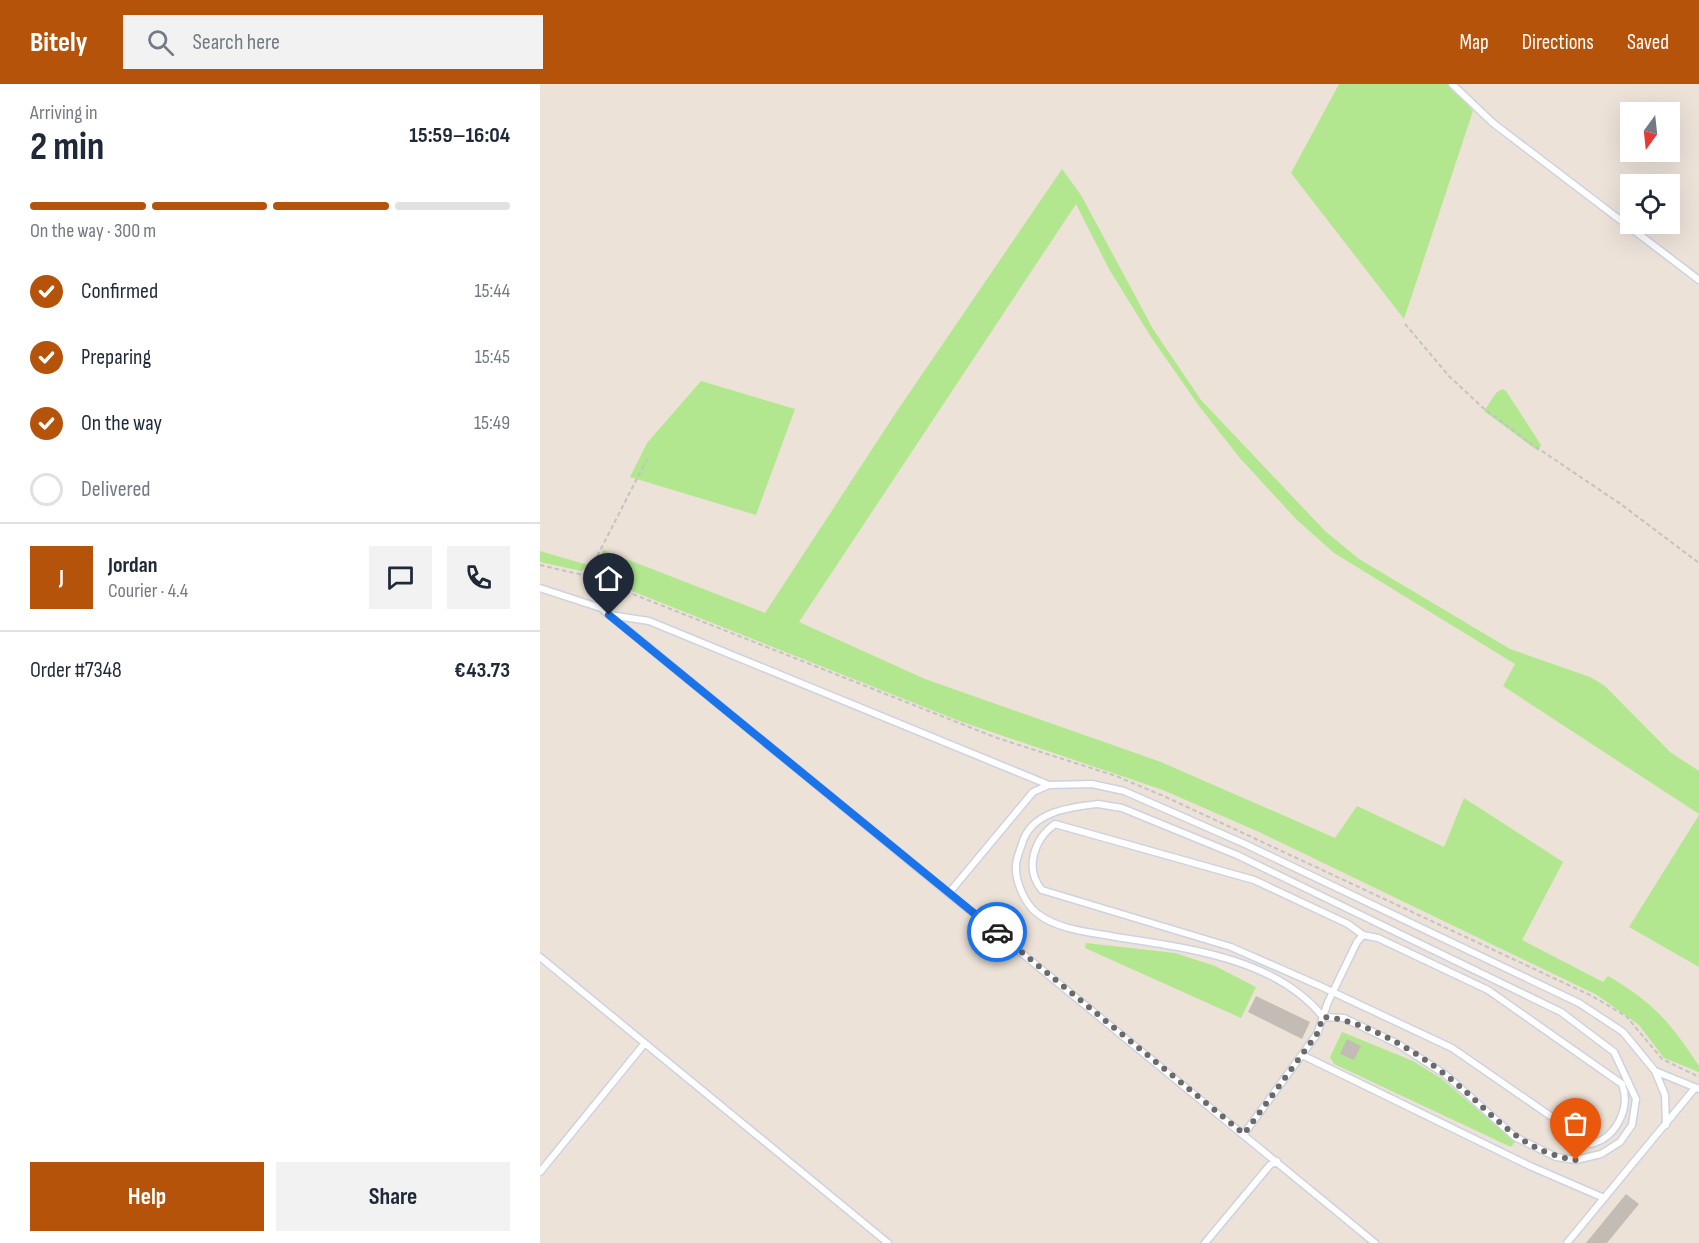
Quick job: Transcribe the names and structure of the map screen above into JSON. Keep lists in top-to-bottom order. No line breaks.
{"north":"bottom","page":{"header":"Bitely","search":"Search here","nav":["Map","Directions","Saved"],"heading":["2 min","Arriving in","15:59–16:04"],"panel":["Jordan","Courier · 4.4","Order #7348","€43.73"],"bar":"On the way · 300 m","list":[["Confirmed","15:44"],["Preparing","15:45"],["On the way","15:49"],"Delivered"],"round":"J","buttons":["Help","Share"]}}
